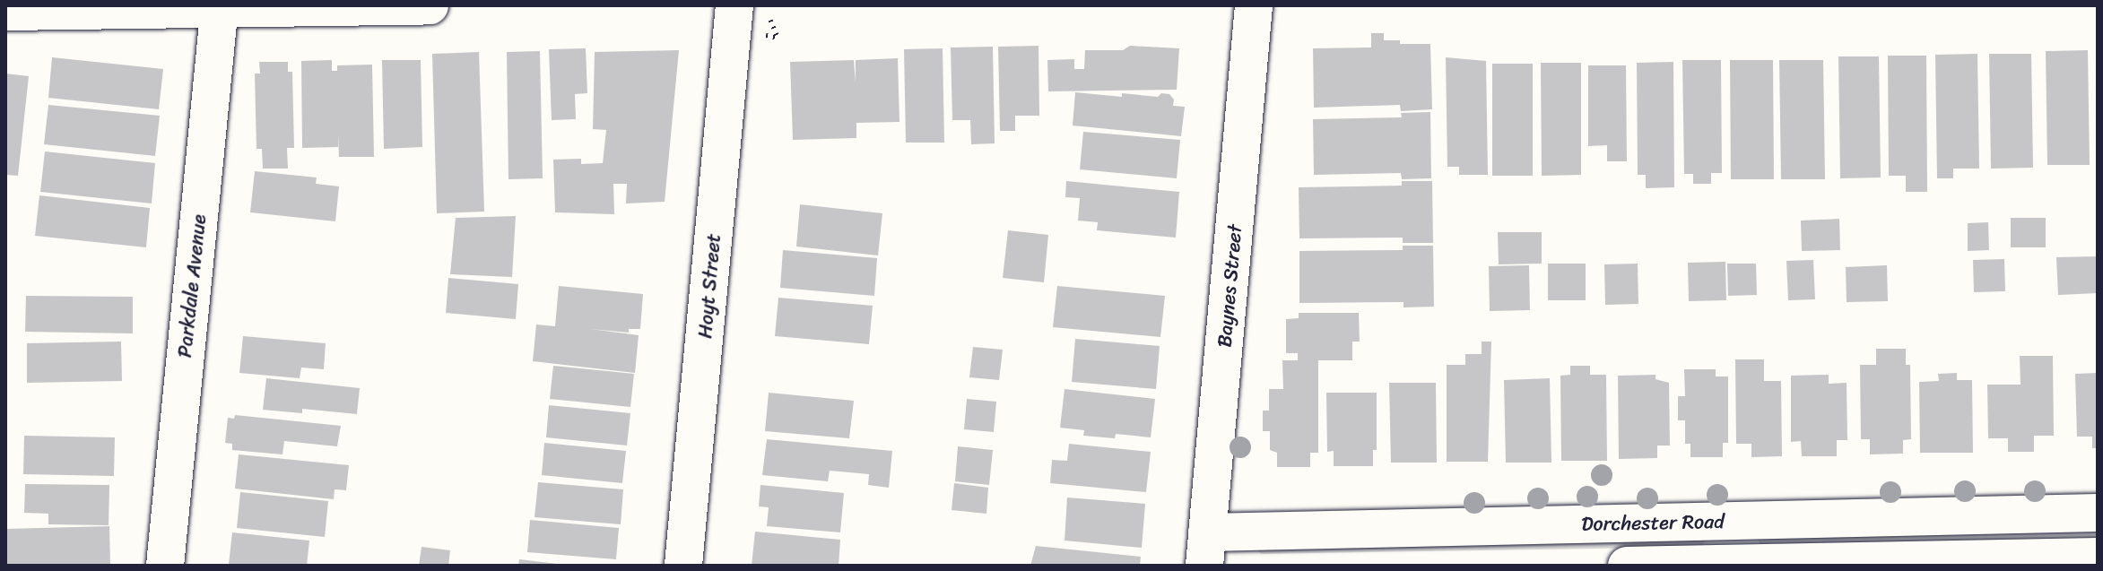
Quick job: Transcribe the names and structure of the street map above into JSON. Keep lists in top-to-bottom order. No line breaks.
{"streets":{"street":["Parkdale Avenue","Hoyt Street","Baynes Street","Dorchester Road"]},"crossings":[["Baynes Street","Dorchester Road"]]}
